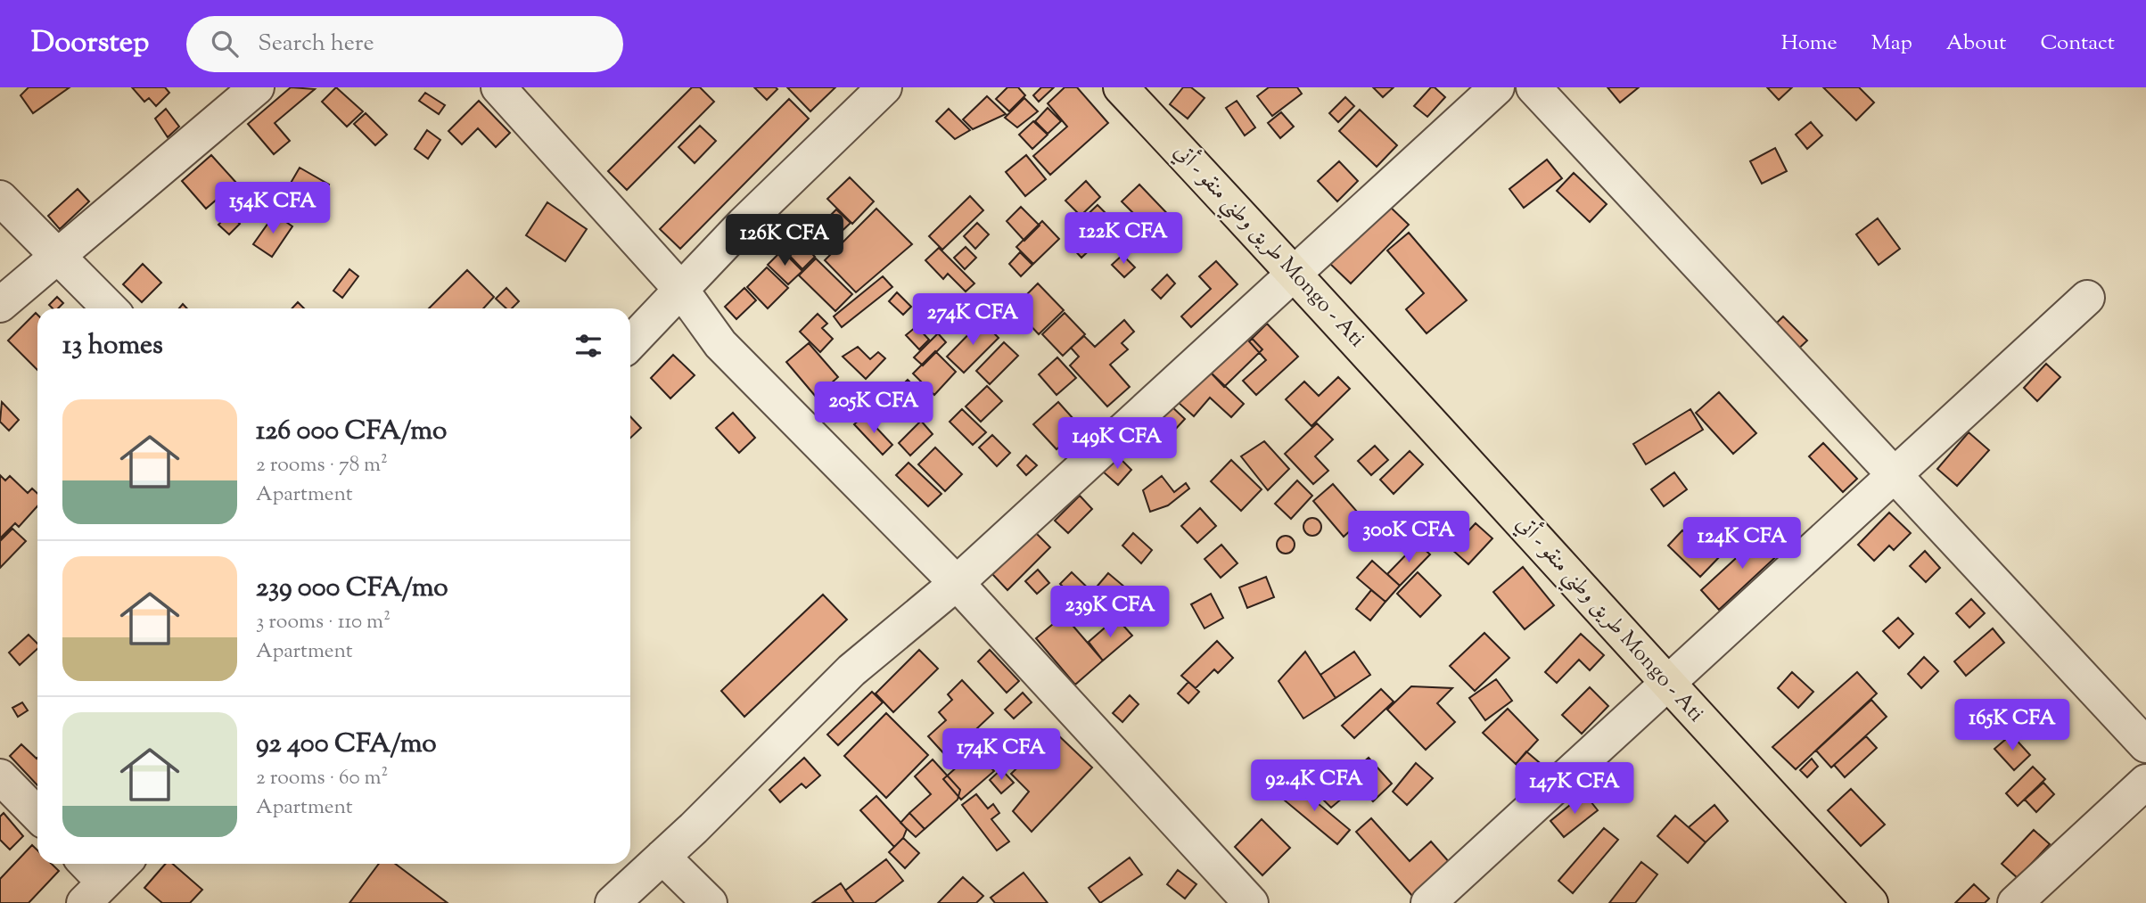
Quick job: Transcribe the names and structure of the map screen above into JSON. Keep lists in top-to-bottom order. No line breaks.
{"streets":{"main road":["طريق وطني منقو - أتي Mongo - Ati"]},"page":{"header":"Doorstep","search":"Search here","nav":["Home","Map","About","Contact"],"price":["154K CFA","122K CFA","126K CFA","274K CFA","205K CFA","149K CFA","300K CFA","124K CFA","239K CFA","165K CFA","174K CFA","92.4K CFA","147K CFA"],"heading":"13 homes","list":[{"name":"126 000 CFA/mo","note":"2 rooms · 78 m² · Apartment"},{"name":"239 000 CFA/mo","note":"3 rooms · 110 m² · Apartment"},{"name":"92 400 CFA/mo","note":"2 rooms · 60 m² · Apartment"}]}}
